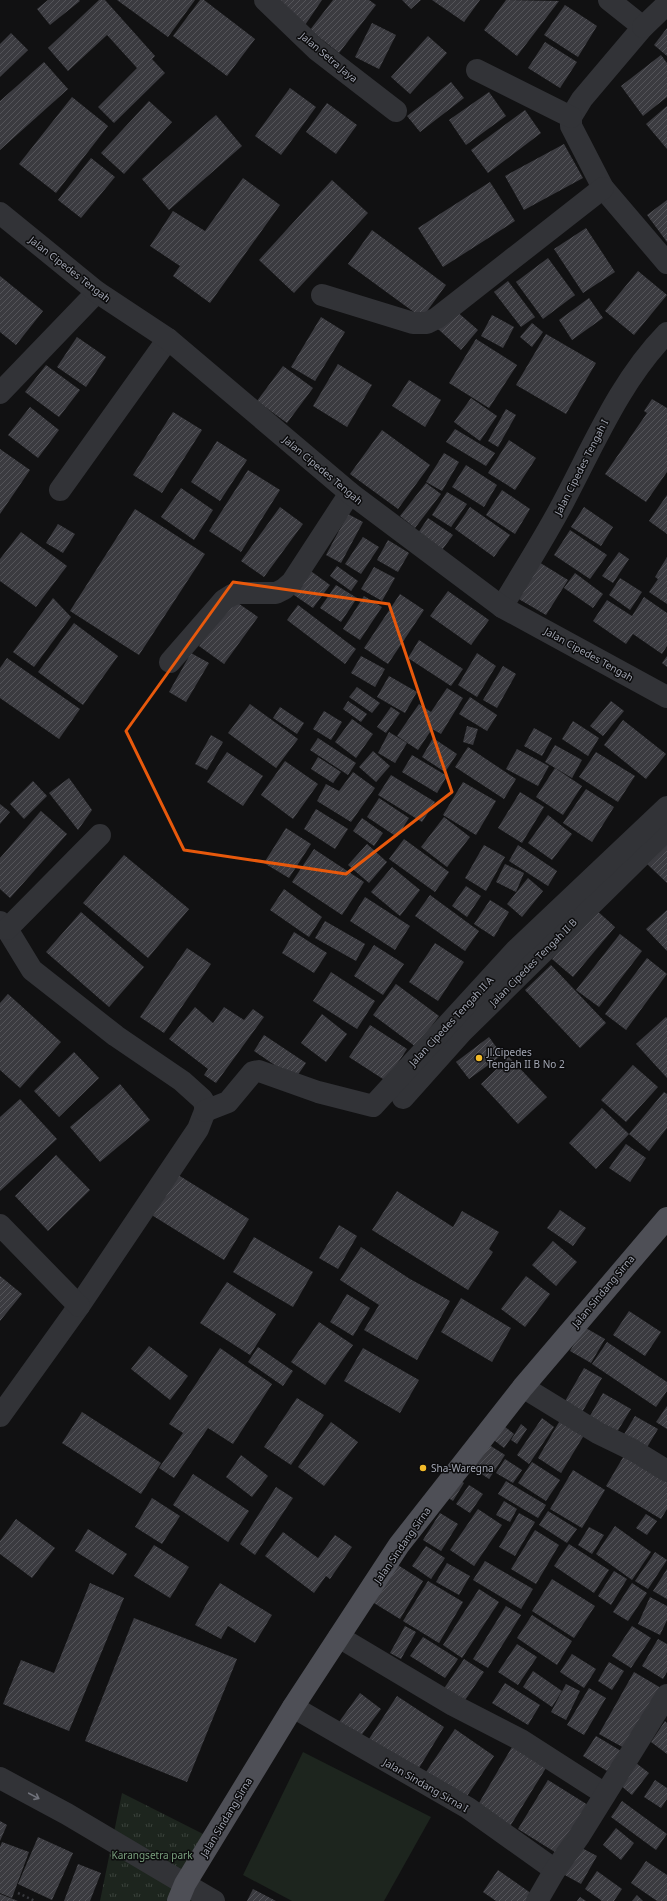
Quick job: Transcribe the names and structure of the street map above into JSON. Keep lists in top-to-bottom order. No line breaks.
{"streets":{"main road":["Jalan Sindang Sirna"],"street":["Jalan Setra Jaya","Jalan Cipedes Tengah","Jalan Cipedes Tengah I","Jalan Cipedes Tengah II B","Jalan Cipedes Tengah II A","Jalan Sindang Sirna I"]},"crossings":[["Jalan Cipedes Tengah","Jalan Cipedes Tengah I"],["Jalan Cipedes Tengah II B","Jalan Cipedes Tengah II A"],["Jalan Sindang Sirna","Jalan Sindang Sirna I"]],"parks":["Karangsetra park"],"places":["Jl.Cipedes Tengah II B No 2","Sha-Waregna"]}
